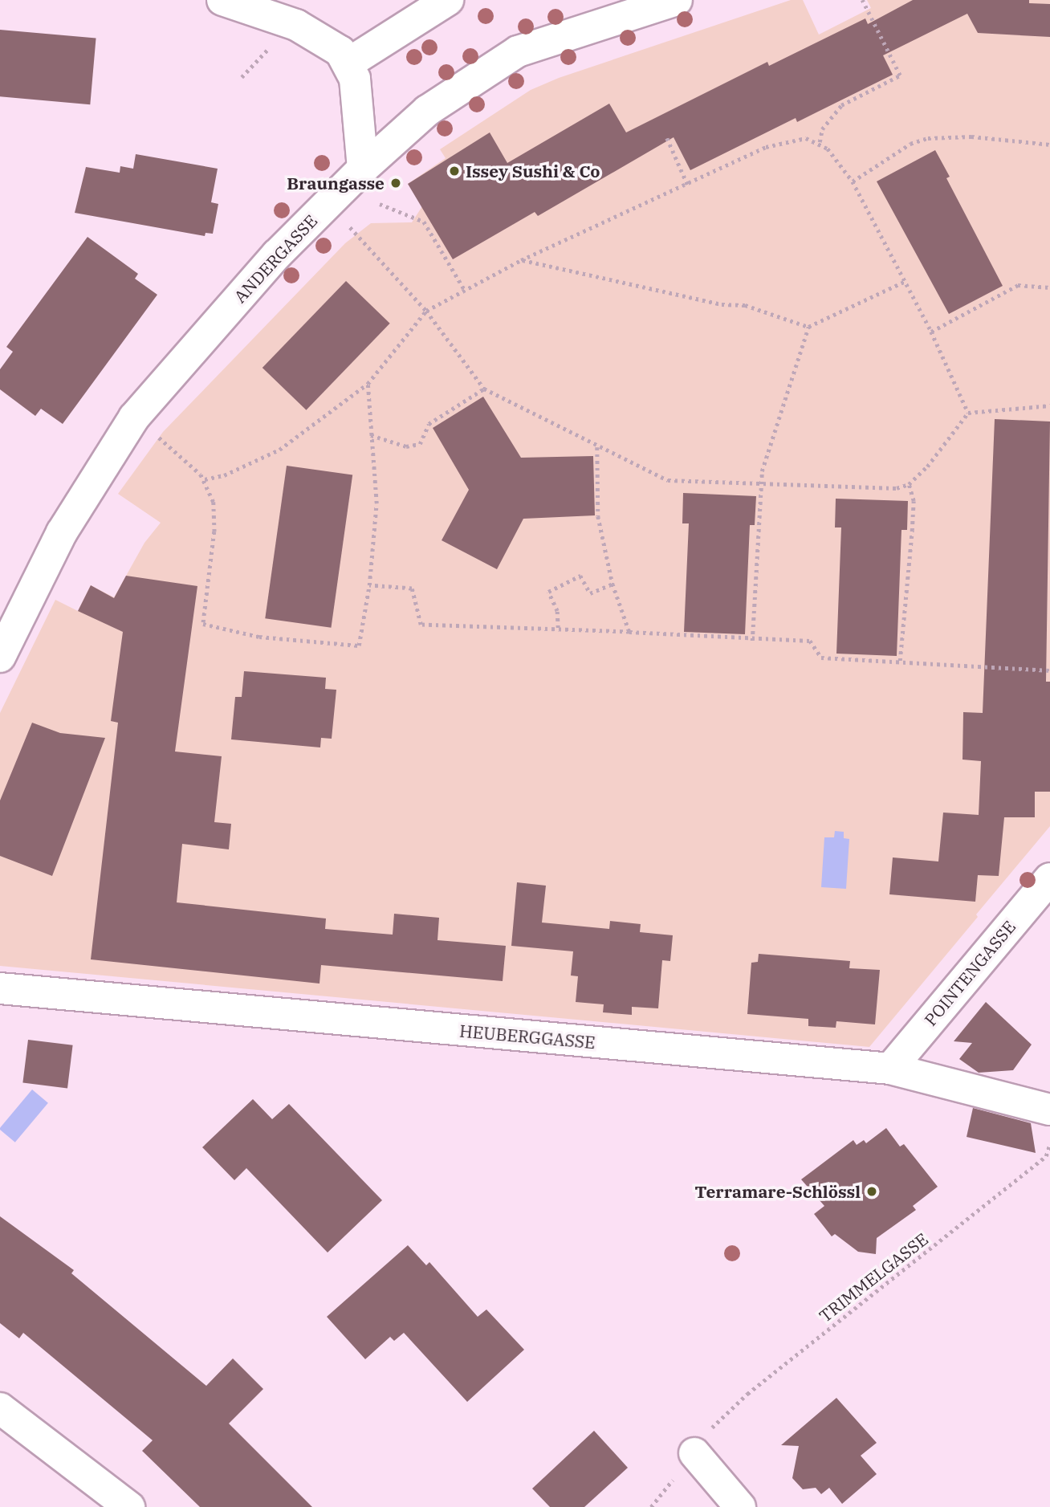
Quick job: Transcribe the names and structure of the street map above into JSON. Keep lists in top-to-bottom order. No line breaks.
{"streets":{"street":["ANDERGASSE","POINTENGASSE","HEUBERGGASSE"],"path":["TRIMMELGASSE"]},"crossings":[["POINTENGASSE","HEUBERGGASSE"]],"places":["Issey Sushi & Co","Braungasse","Terramare-Schlössl"]}
